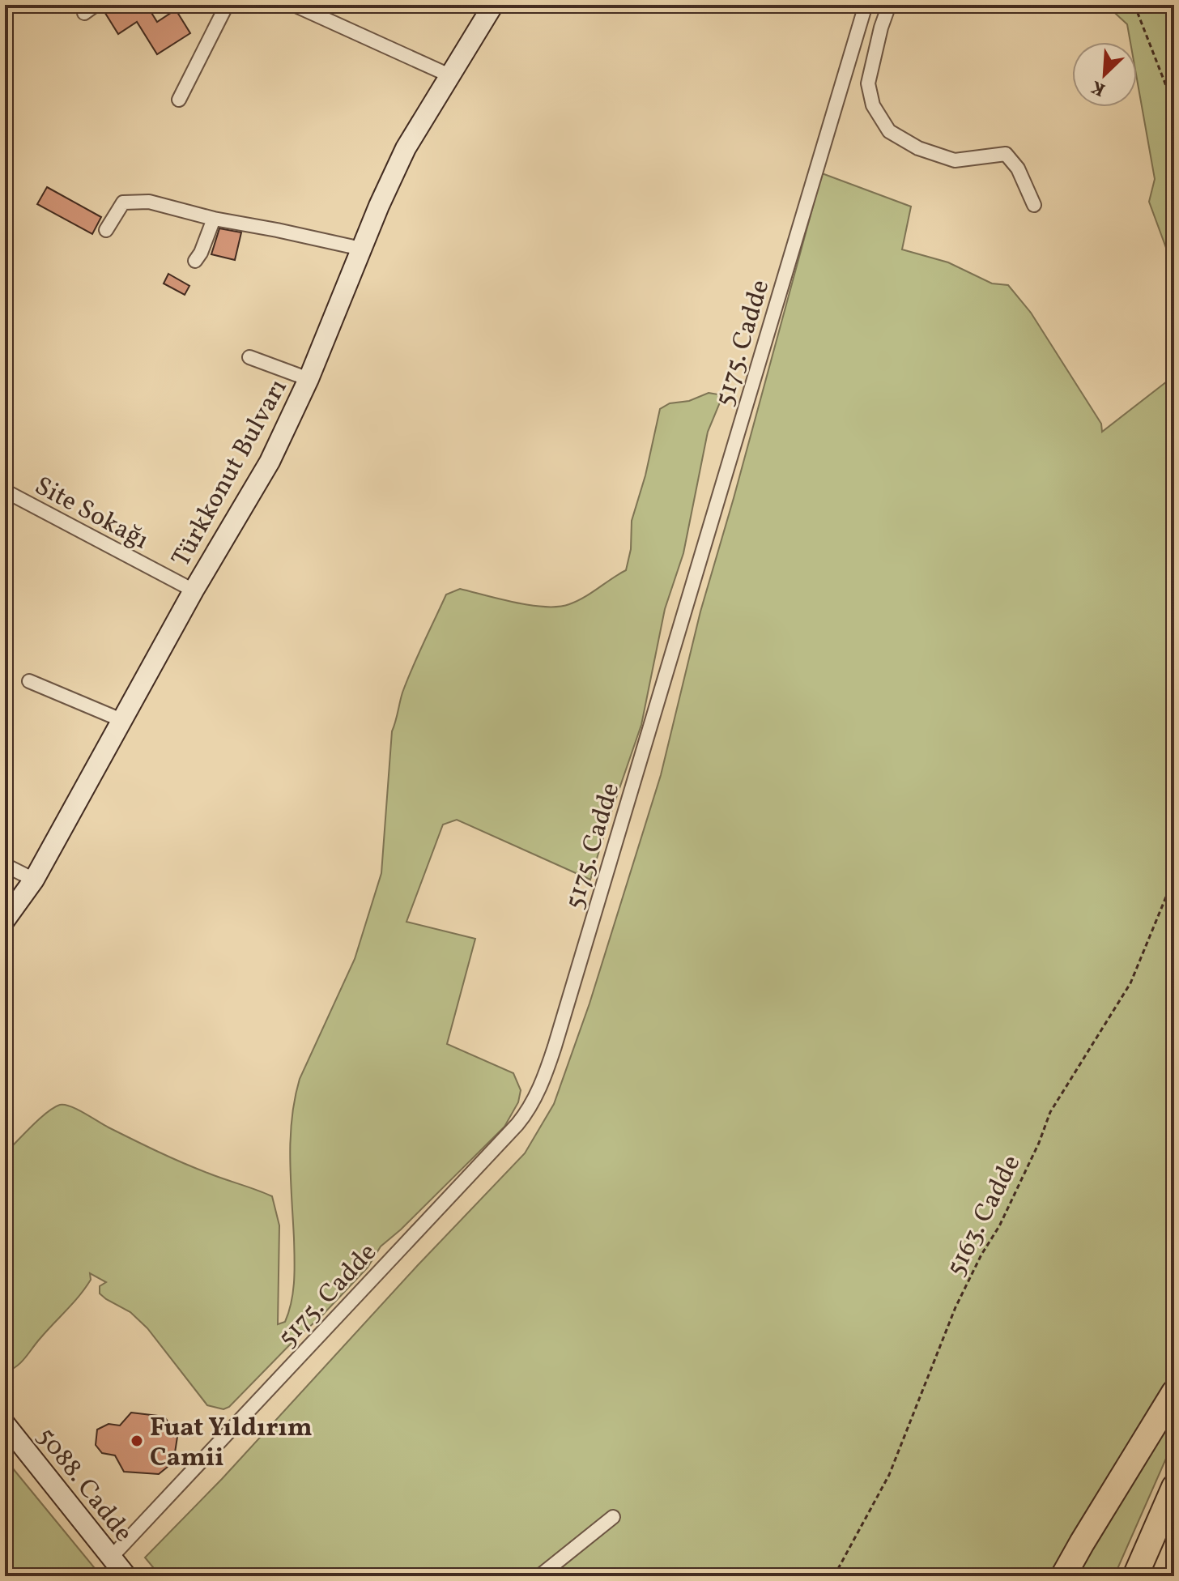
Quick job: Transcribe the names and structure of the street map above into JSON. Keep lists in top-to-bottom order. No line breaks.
{"streets":{"street":["5175. Cadde","Türkkonut Bulvarı","Site Sokağı","5088. Cadde"],"path":["5163. Cadde"]},"crossings":[["5175. Cadde","5088. Cadde"],["Türkkonut Bulvarı","Site Sokağı"]],"places":["Fuat Yıldırım Camii"],"north":"bottom left"}
